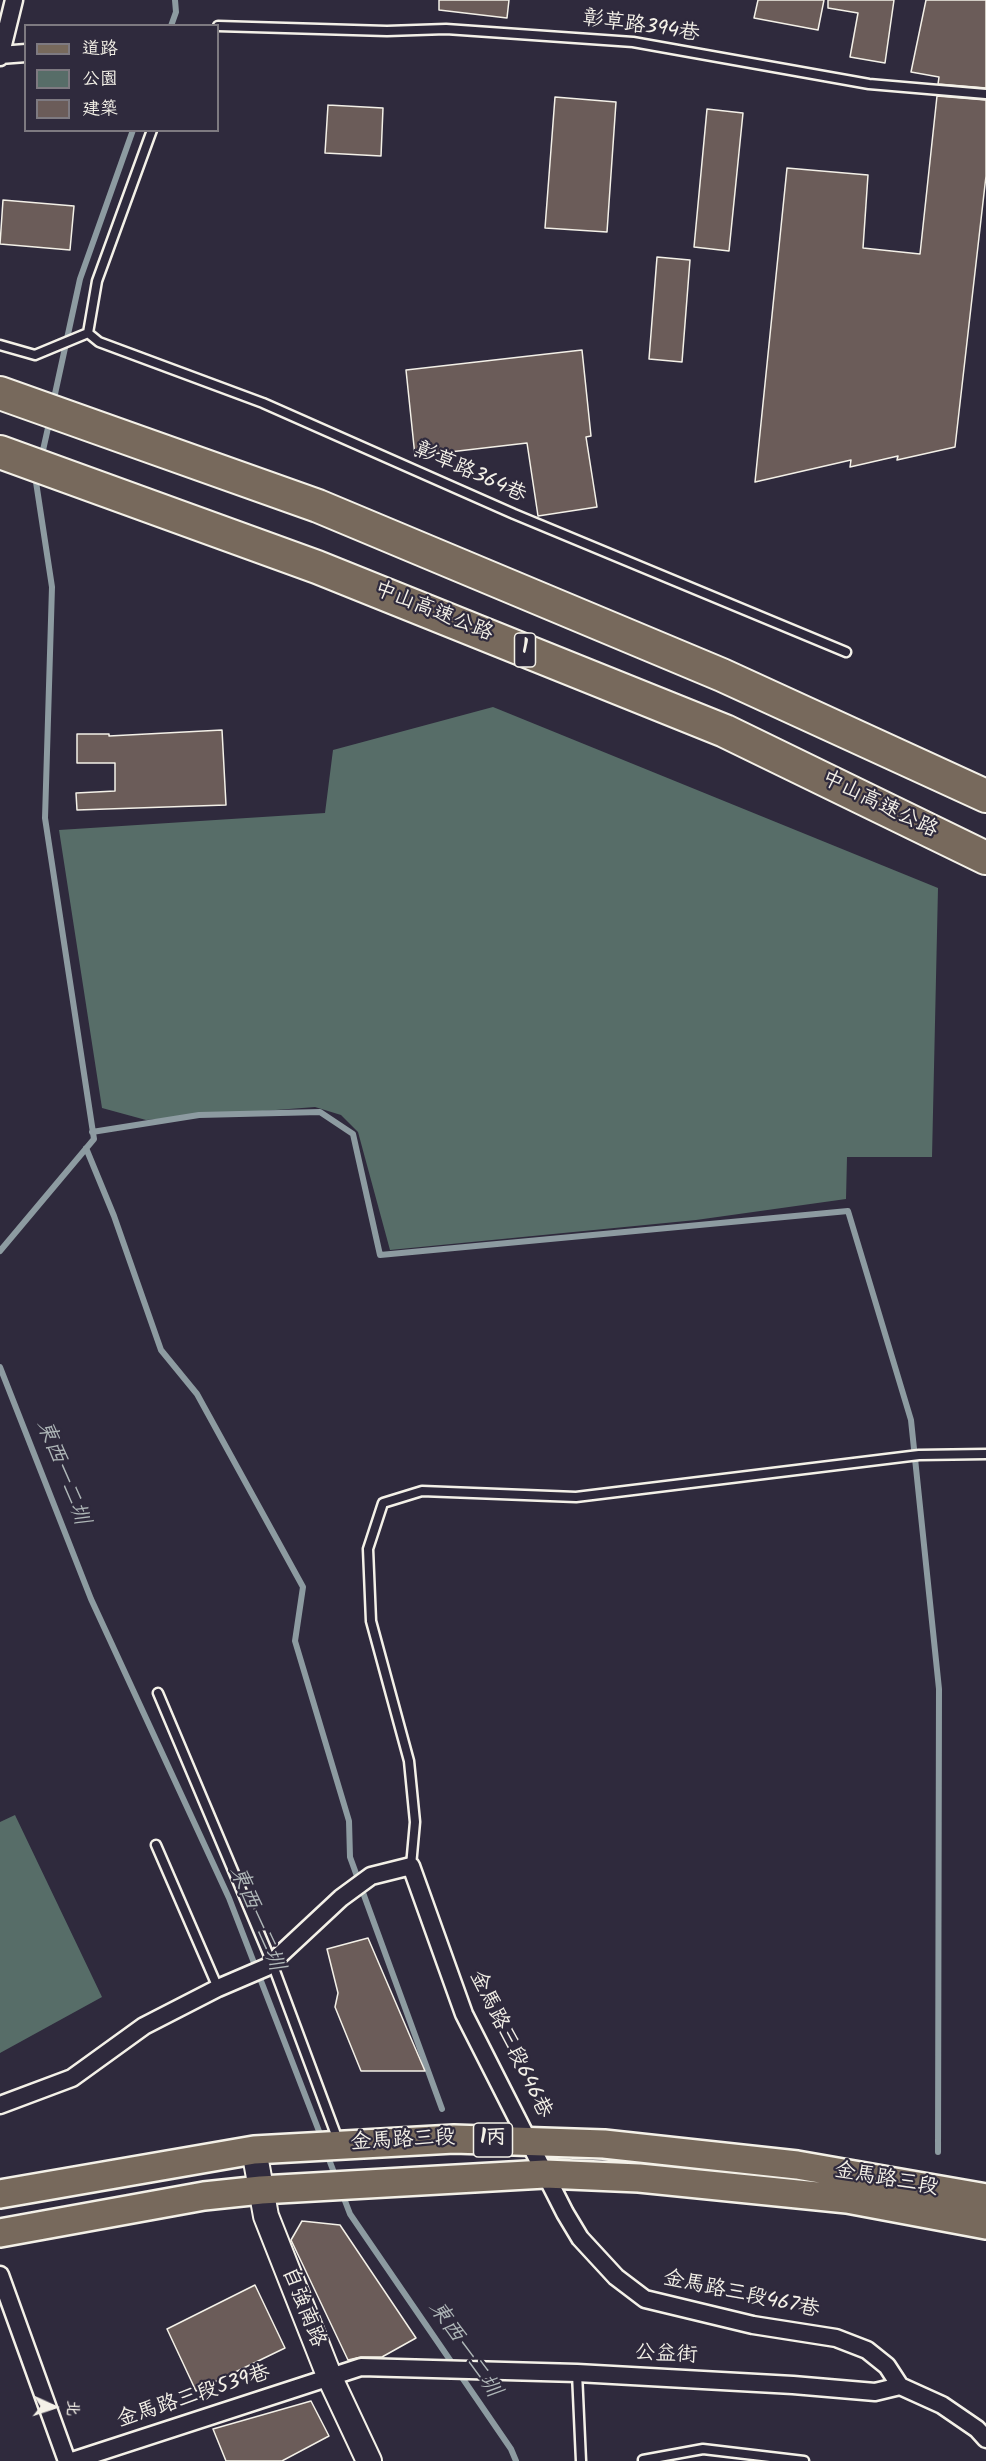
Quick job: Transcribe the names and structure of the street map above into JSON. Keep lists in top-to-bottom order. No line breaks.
{"streets":{"highway":["中山高速公路","1"],"main road":["1丙","金馬路三段"],"street":["金馬路三段646巷","金馬路三段467巷","自強南路","公益街","金馬路三段539巷"],"lane":["彰草路394巷","彰草路364巷"]},"crossings":[["金馬路三段646巷","金馬路三段"],["金馬路三段646巷","金馬路三段467巷"],["金馬路三段","金馬路三段467巷"],["金馬路三段","自強南路"],["金馬路三段467巷","公益街"],["自強南路","公益街"],["自強南路","金馬路三段539巷"],["公益街","金馬路三段539巷"]],"water":["東西一二圳"],"legend":["道路","公園","建築"],"north":"right"}
